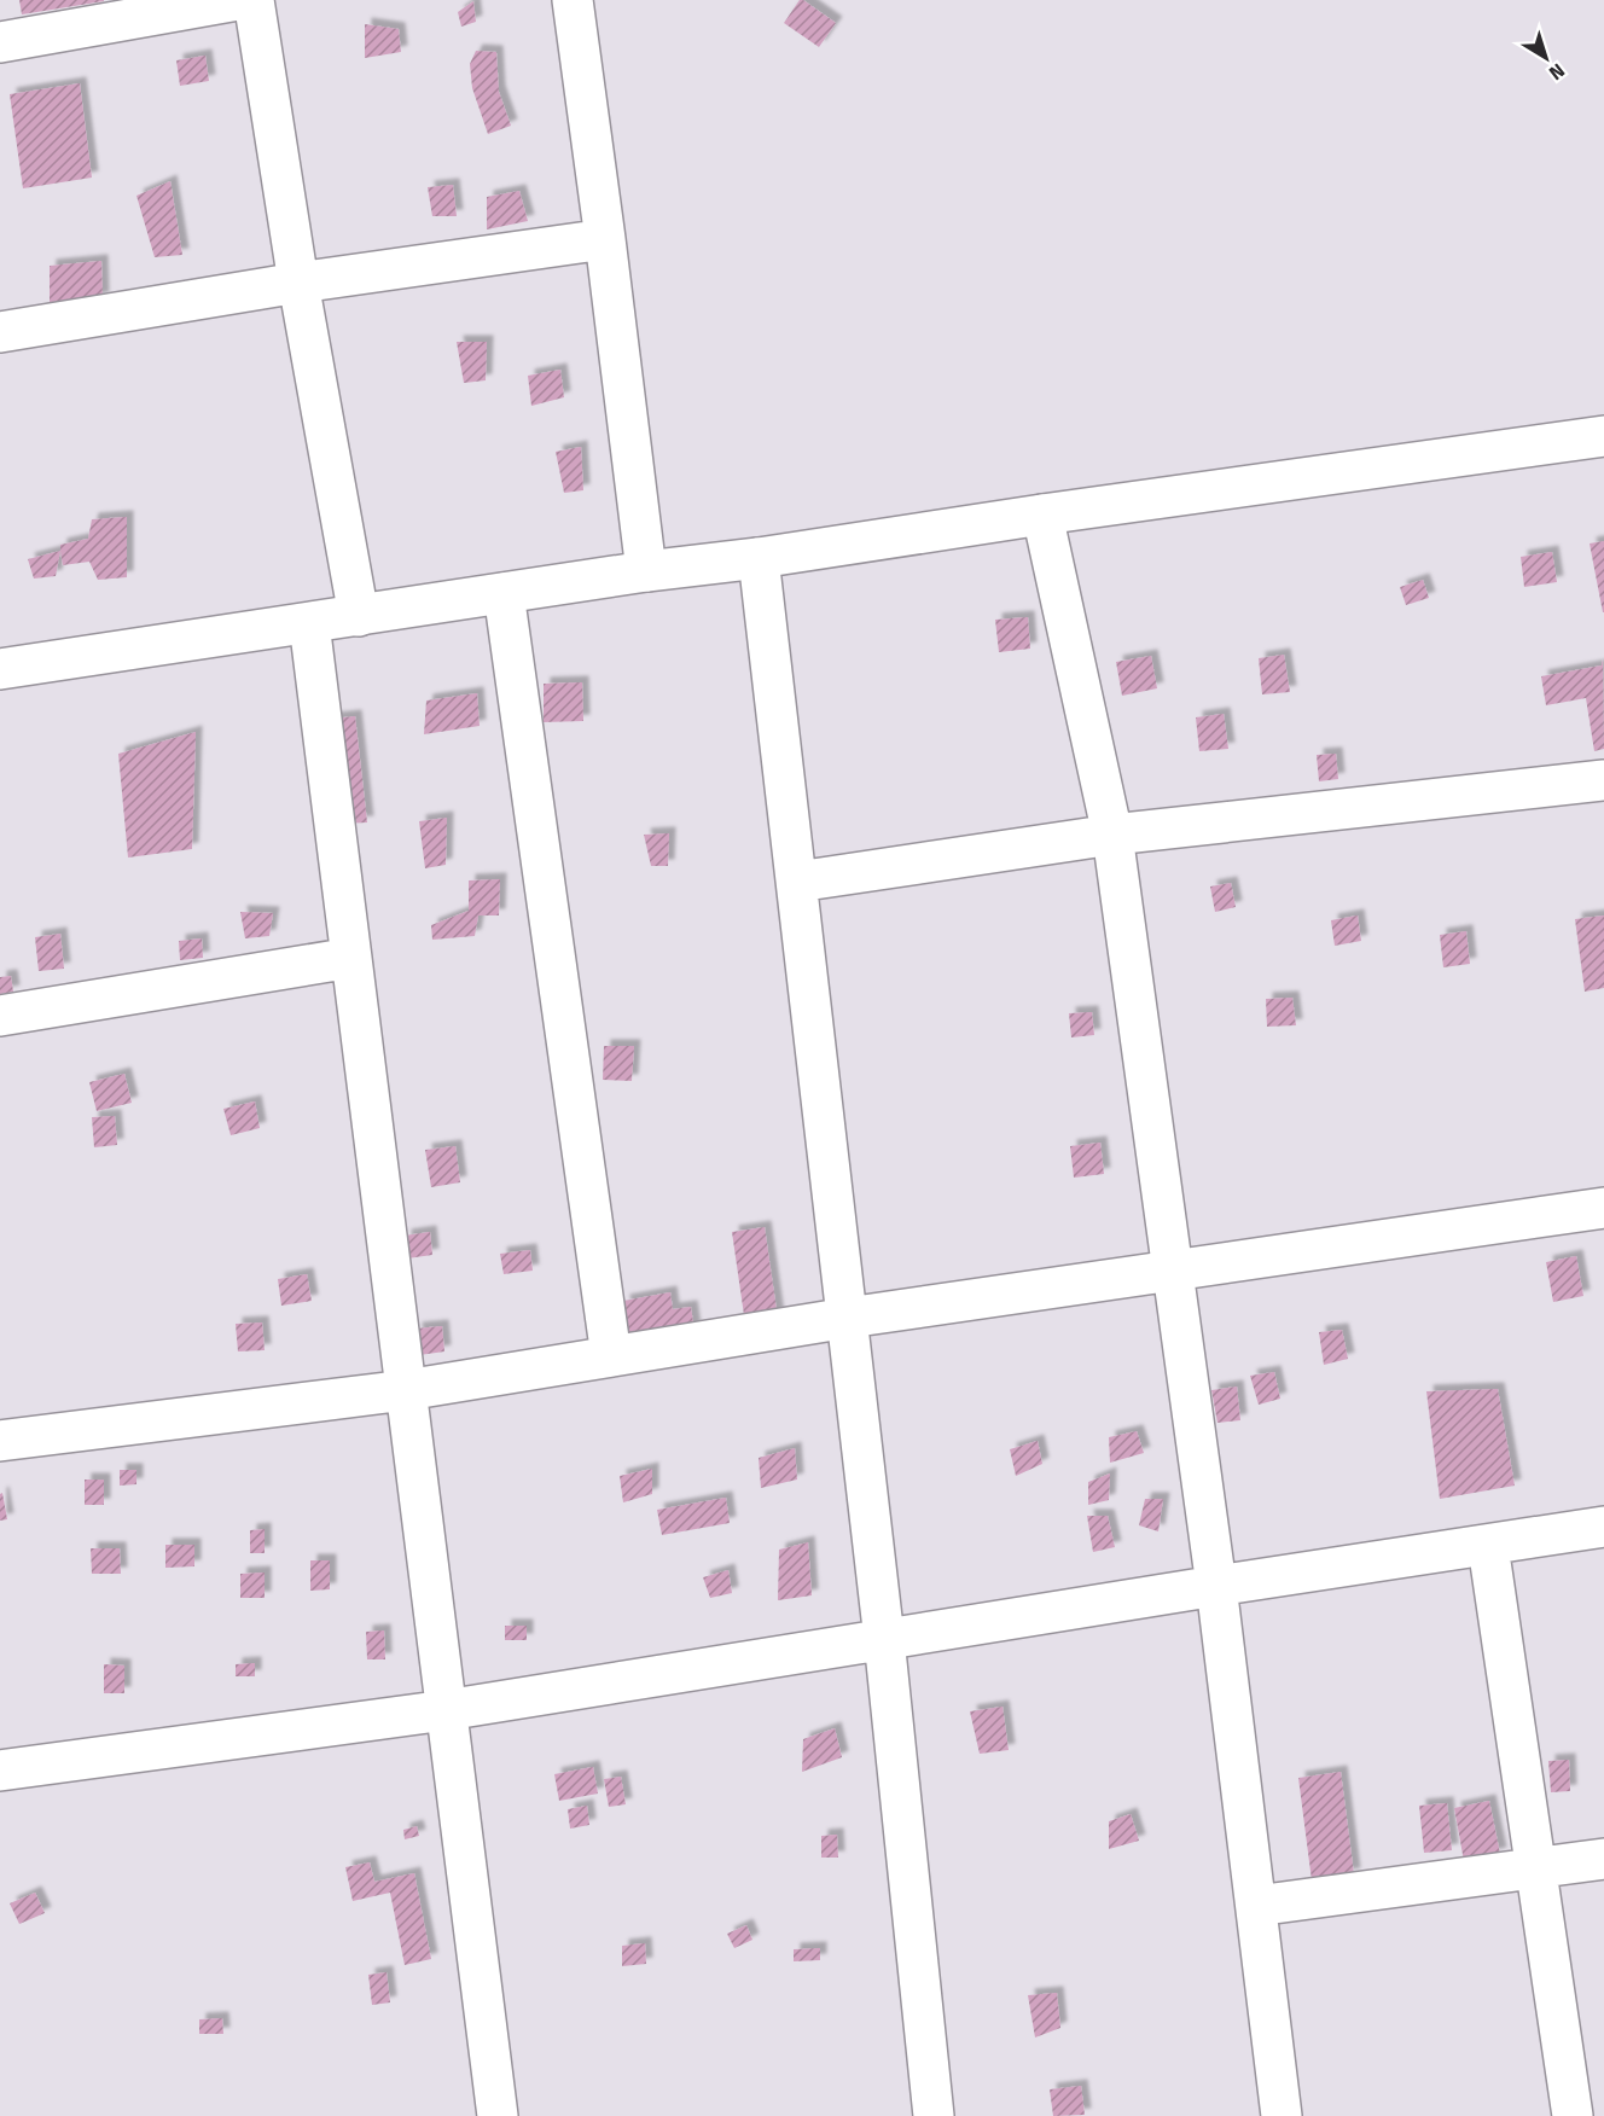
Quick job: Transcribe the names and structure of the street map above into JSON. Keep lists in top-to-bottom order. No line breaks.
{"north":"bottom right"}
